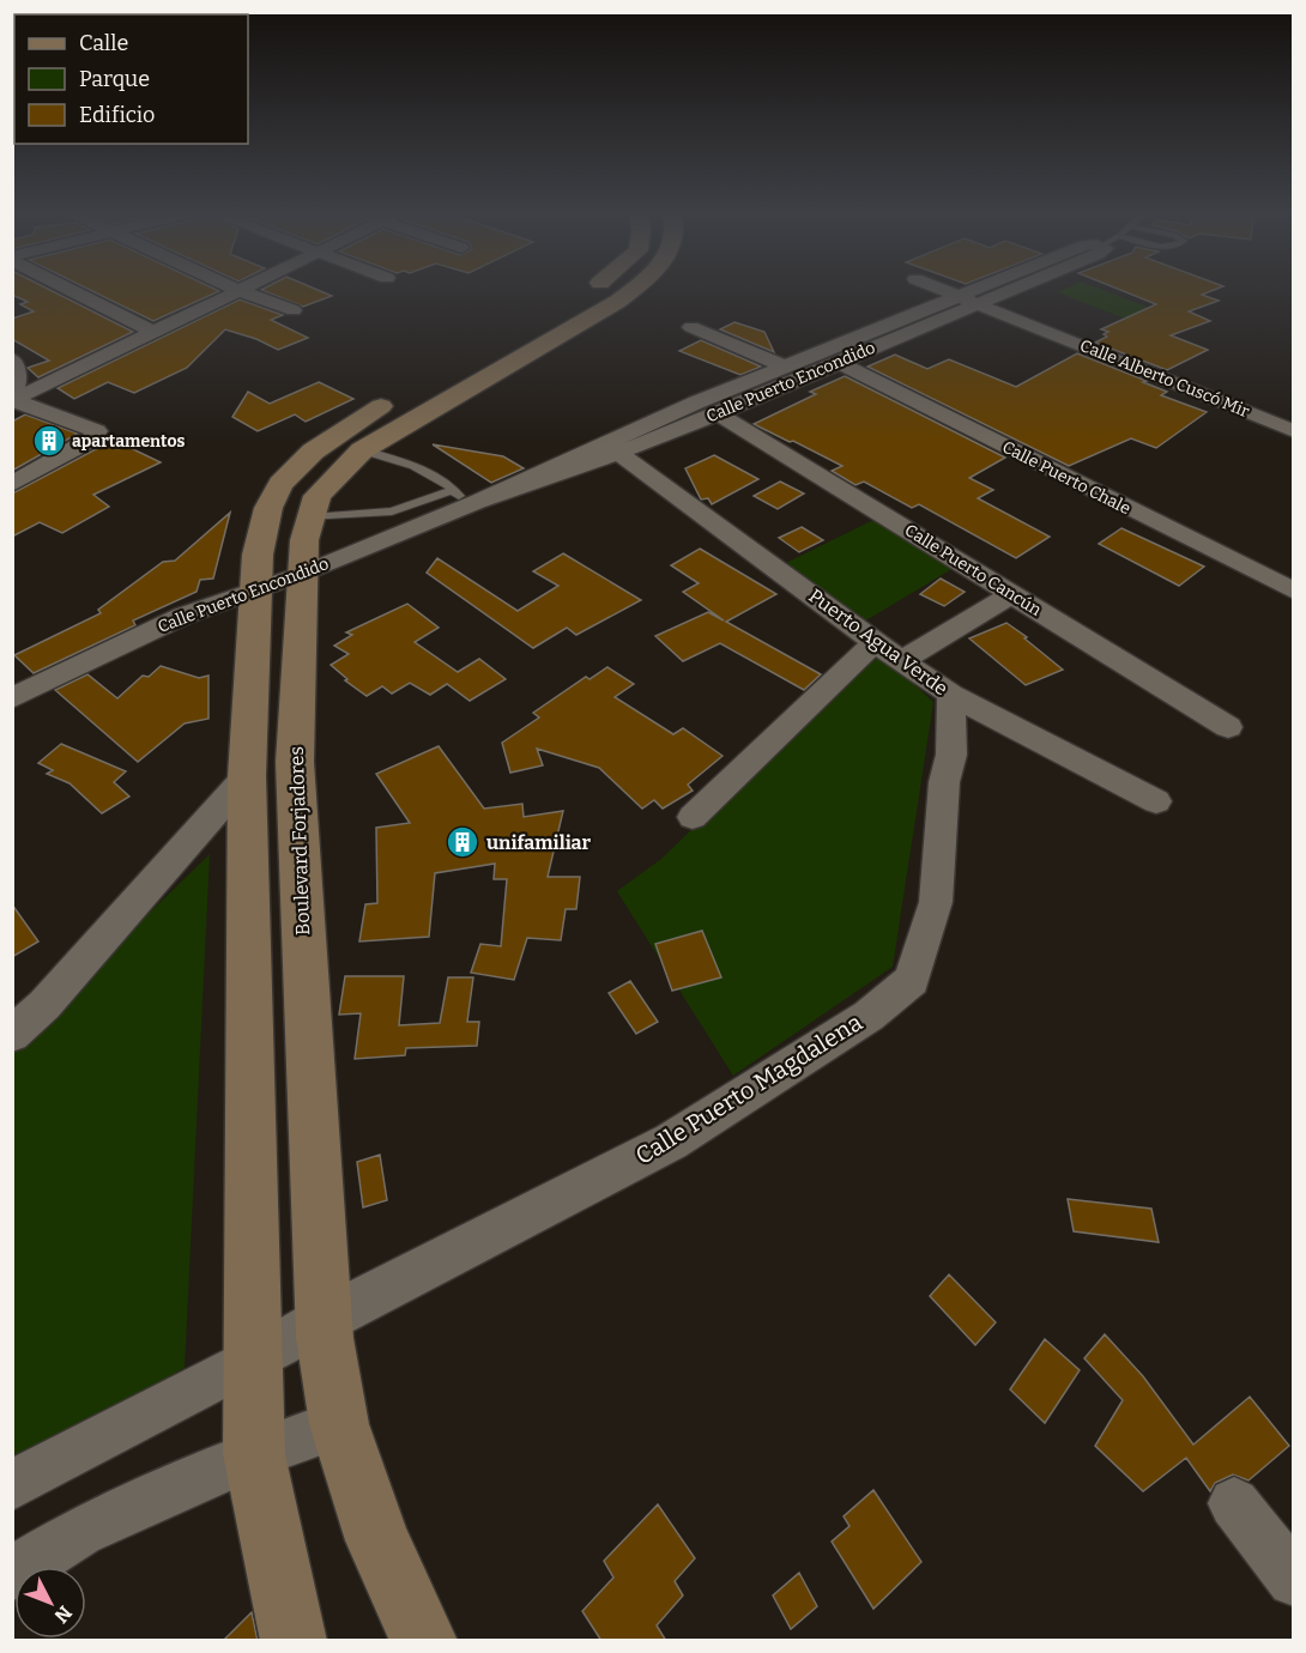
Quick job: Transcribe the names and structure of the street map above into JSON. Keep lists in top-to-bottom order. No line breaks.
{"streets":{"main road":["Boulevard Forjadores"],"street":["Calle Alberto Cuscó Mir","Calle Puerto Encondido","Calle Puerto Chale","Calle Puerto Cancún","Puerto Agua Verde","Calle Puerto Magdalena"]},"crossings":[["Calle Alberto Cuscó Mir","Calle Puerto Encondido"],["Calle Puerto Encondido","Calle Puerto Chale"],["Calle Puerto Encondido","Calle Puerto Cancún"],["Calle Puerto Encondido","Puerto Agua Verde"],["Calle Puerto Encondido","Boulevard Forjadores"],["Puerto Agua Verde","Calle Puerto Magdalena"],["Boulevard Forjadores","Calle Puerto Magdalena"]],"places":{"building":["apartamentos","unifamiliar"]},"legend":["Calle","Parque","Edificio"],"north":"bottom right"}
